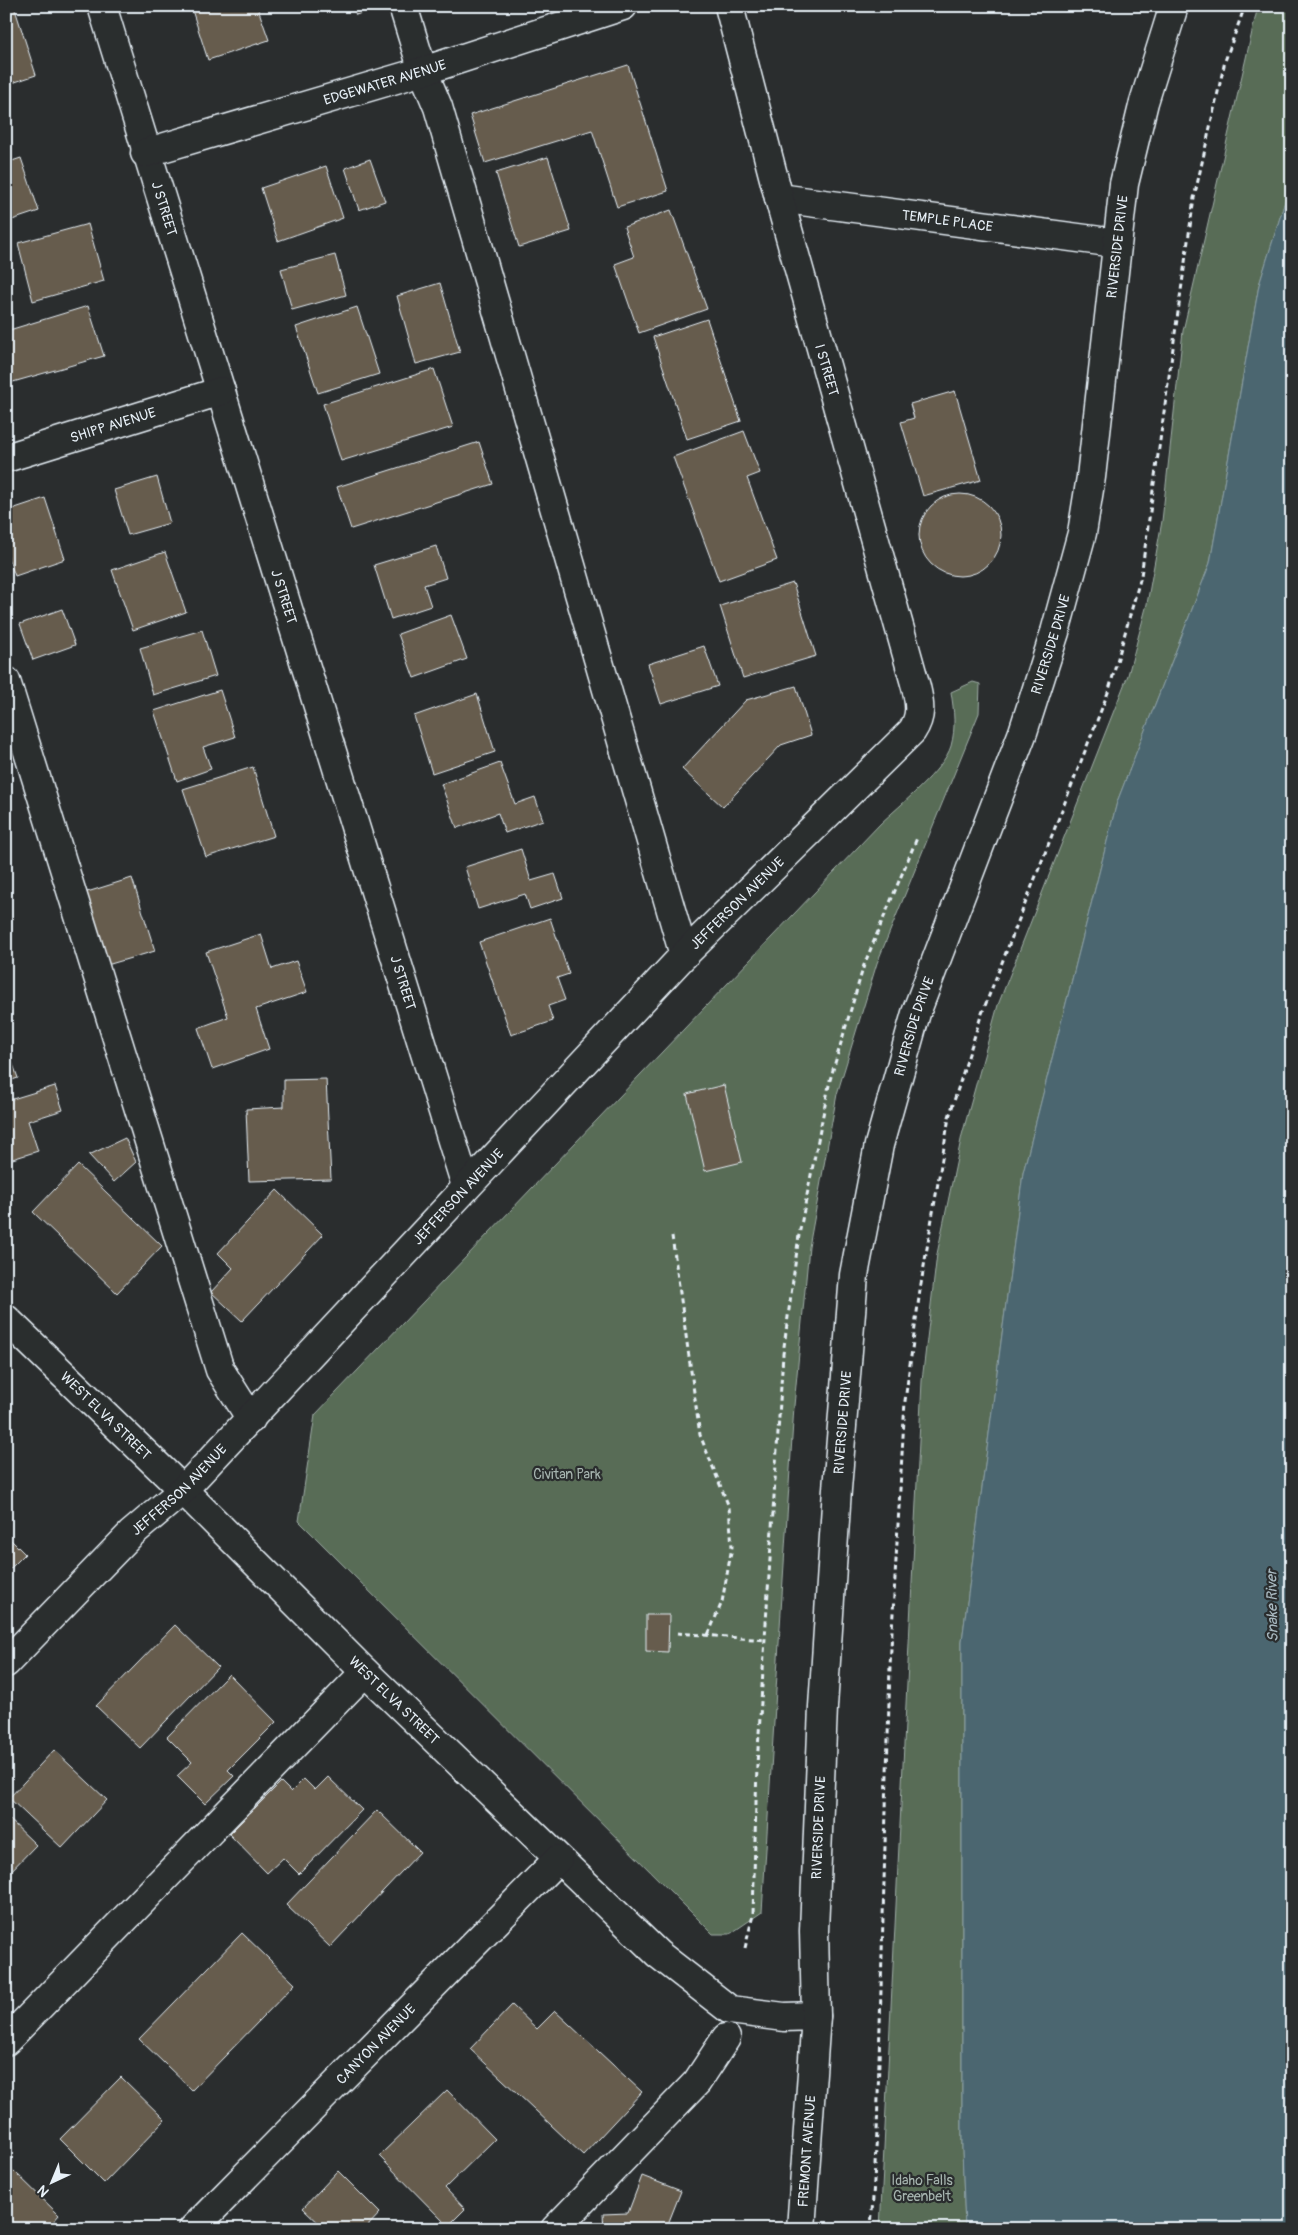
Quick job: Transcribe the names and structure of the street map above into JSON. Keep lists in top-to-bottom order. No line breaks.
{"streets":{"street":["EDGEWATER AVENUE","J STREET","TEMPLE PLACE","RIVERSIDE DRIVE","I STREET","SHIPP AVENUE","JEFFERSON AVENUE","WEST ELVA STREET","CANYON AVENUE","FREMONT AVENUE"]},"crossings":[["EDGEWATER AVENUE","J STREET"],["J STREET","SHIPP AVENUE"],["J STREET","JEFFERSON AVENUE"],["TEMPLE PLACE","RIVERSIDE DRIVE"],["TEMPLE PLACE","I STREET"],["RIVERSIDE DRIVE","WEST ELVA STREET"],["RIVERSIDE DRIVE","FREMONT AVENUE"],["I STREET","JEFFERSON AVENUE"],["JEFFERSON AVENUE","WEST ELVA STREET"],["WEST ELVA STREET","CANYON AVENUE"]],"water":["Snake River"],"parks":["Civitan Park","Idaho Falls Greenbelt"],"north":"bottom left"}
